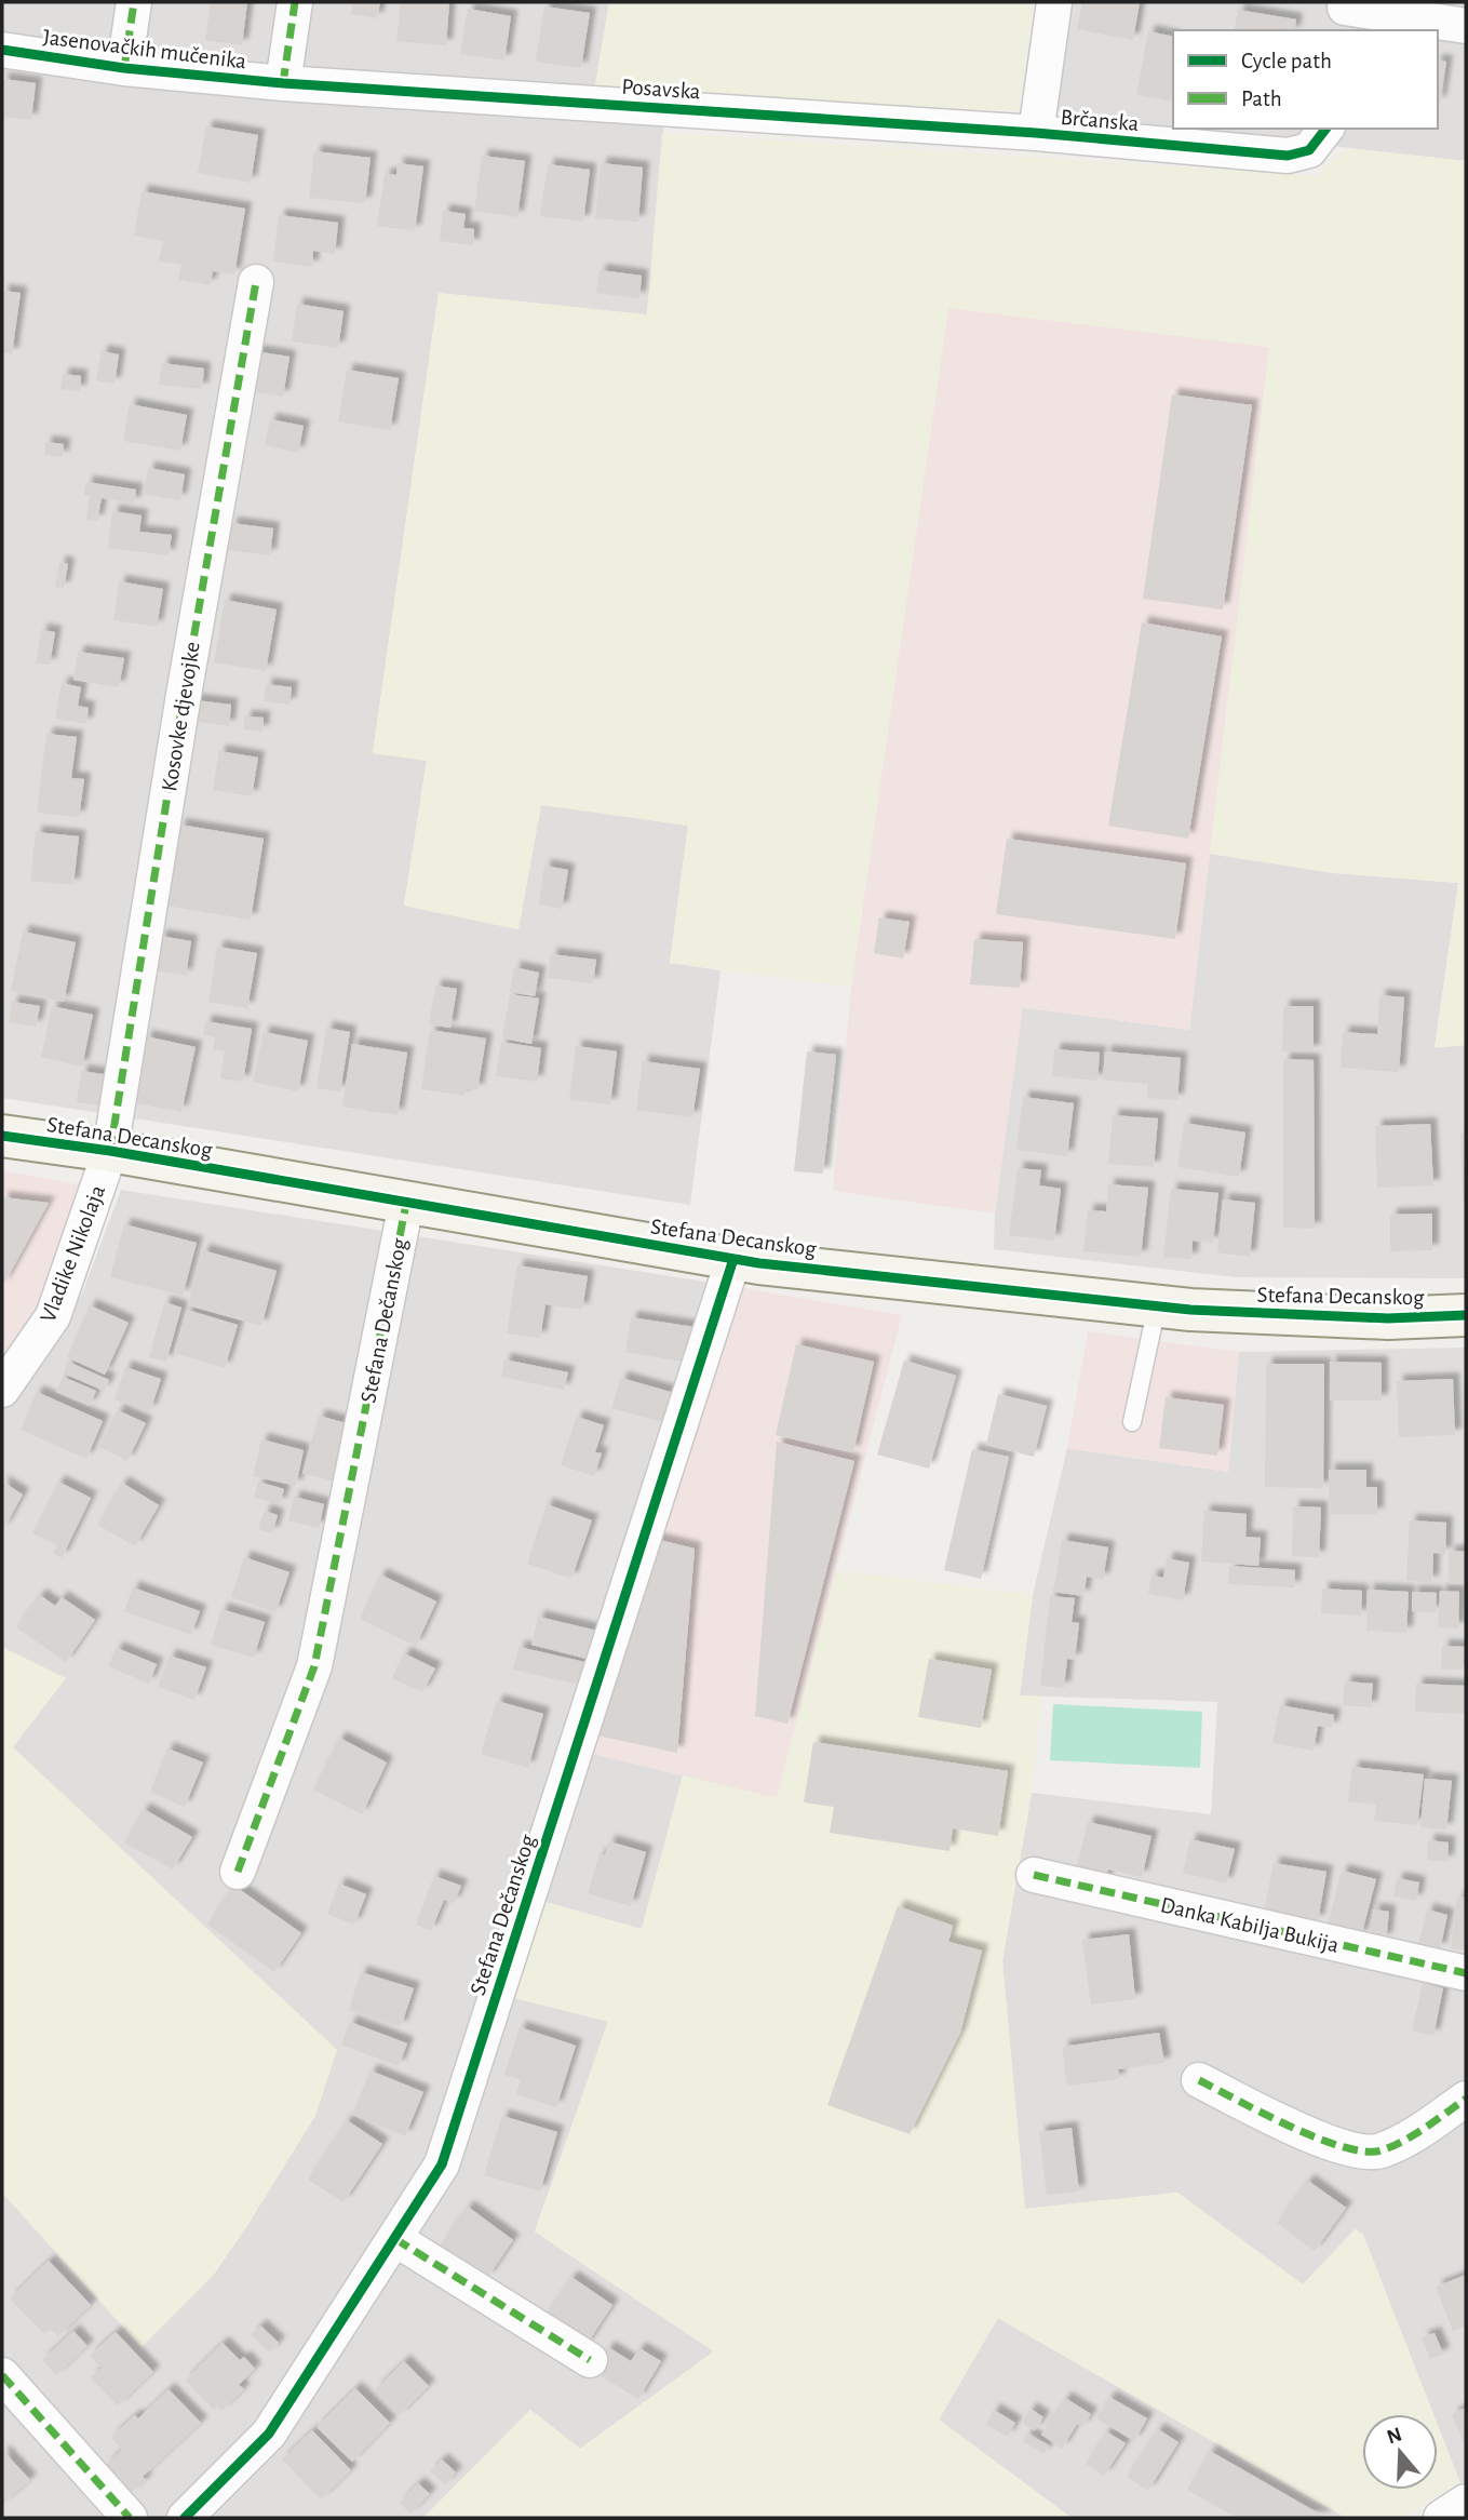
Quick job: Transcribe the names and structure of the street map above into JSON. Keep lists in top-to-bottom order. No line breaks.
{"streets":{"main road":["Stefana Decanskog"],"street":["Jasenovačkih mučenika","Posavska","Brčanska","Kosovke djevojke","Vladike Nikolaja","Stefana Dečanskog","Danka Kabilja Bukija"]},"crossings":[["Jasenovačkih mučenika","Posavska"],["Posavska","Brčanska"],["Kosovke djevojke","Stefana Decanskog"],["Kosovke djevojke","Vladike Nikolaja"],["Stefana Decanskog","Vladike Nikolaja"],["Stefana Decanskog","Stefana Dečanskog"]],"legend":["Cycle path","Path"],"north":"top"}
